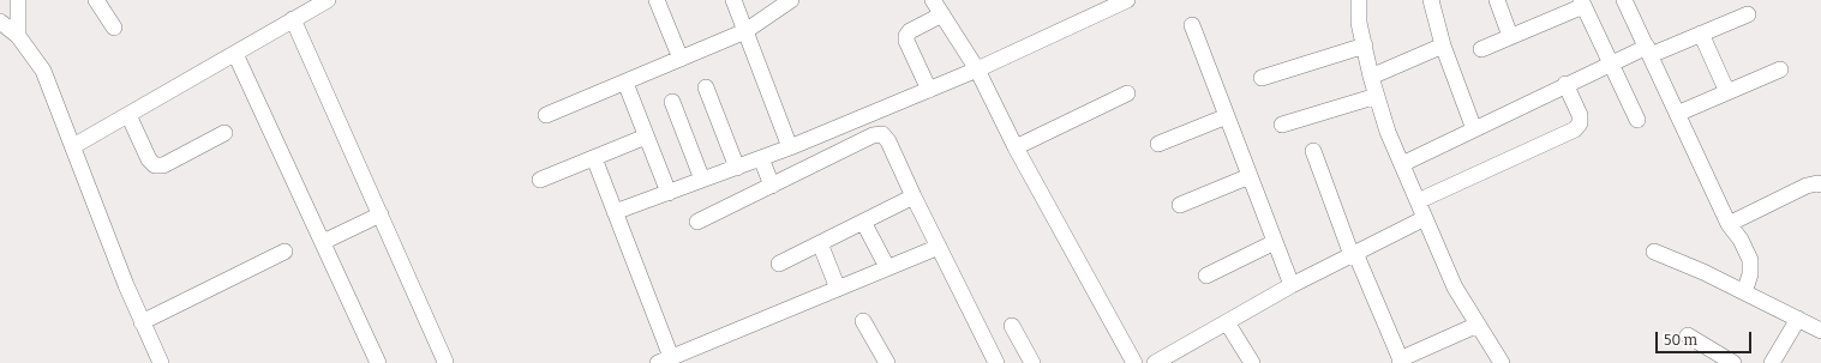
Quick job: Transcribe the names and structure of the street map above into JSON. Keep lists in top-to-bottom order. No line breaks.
{"scale_bar":"50 m"}
